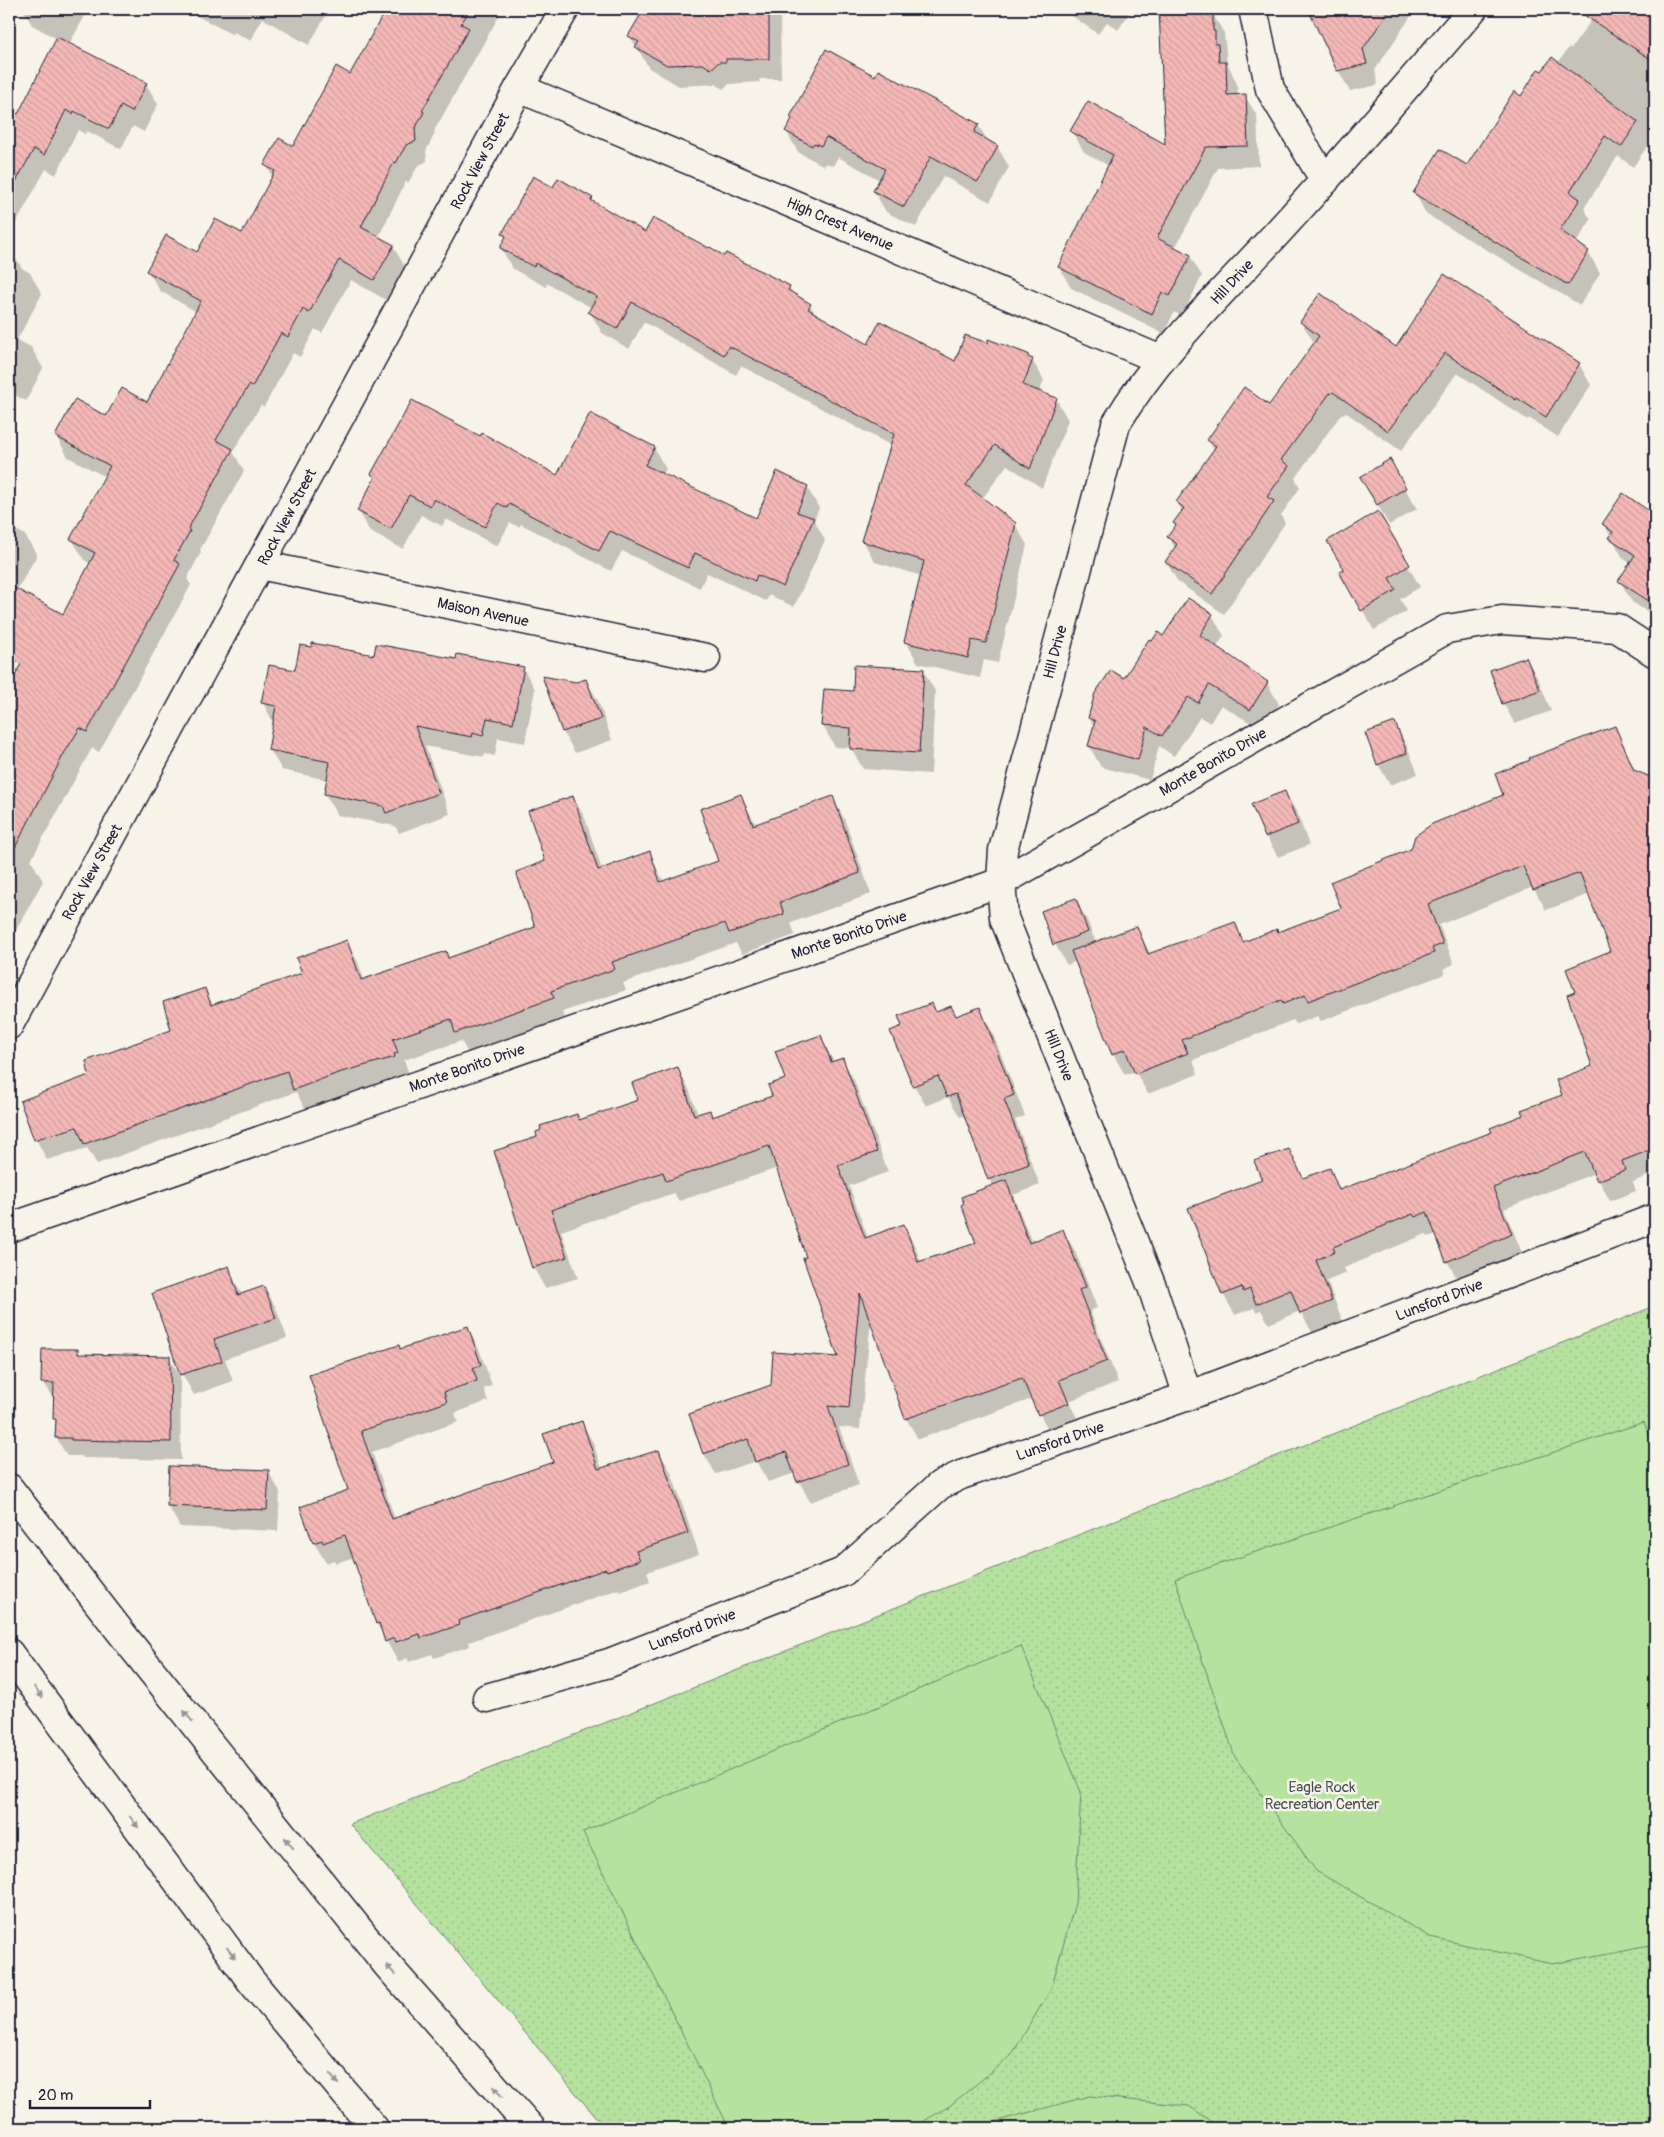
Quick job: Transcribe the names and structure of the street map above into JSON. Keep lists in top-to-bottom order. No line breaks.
{"streets":{"main road":["Rock View Street","High Crest Avenue","Hill Drive","Maison Avenue","Monte Bonito Drive","Lunsford Drive"]},"crossings":[["Rock View Street","High Crest Avenue"],["Rock View Street","Maison Avenue"],["High Crest Avenue","Hill Drive"],["Hill Drive","Monte Bonito Drive"],["Hill Drive","Lunsford Drive"]],"parks":["Eagle Rock Recreation Center"],"scale_bar":"20 m"}
